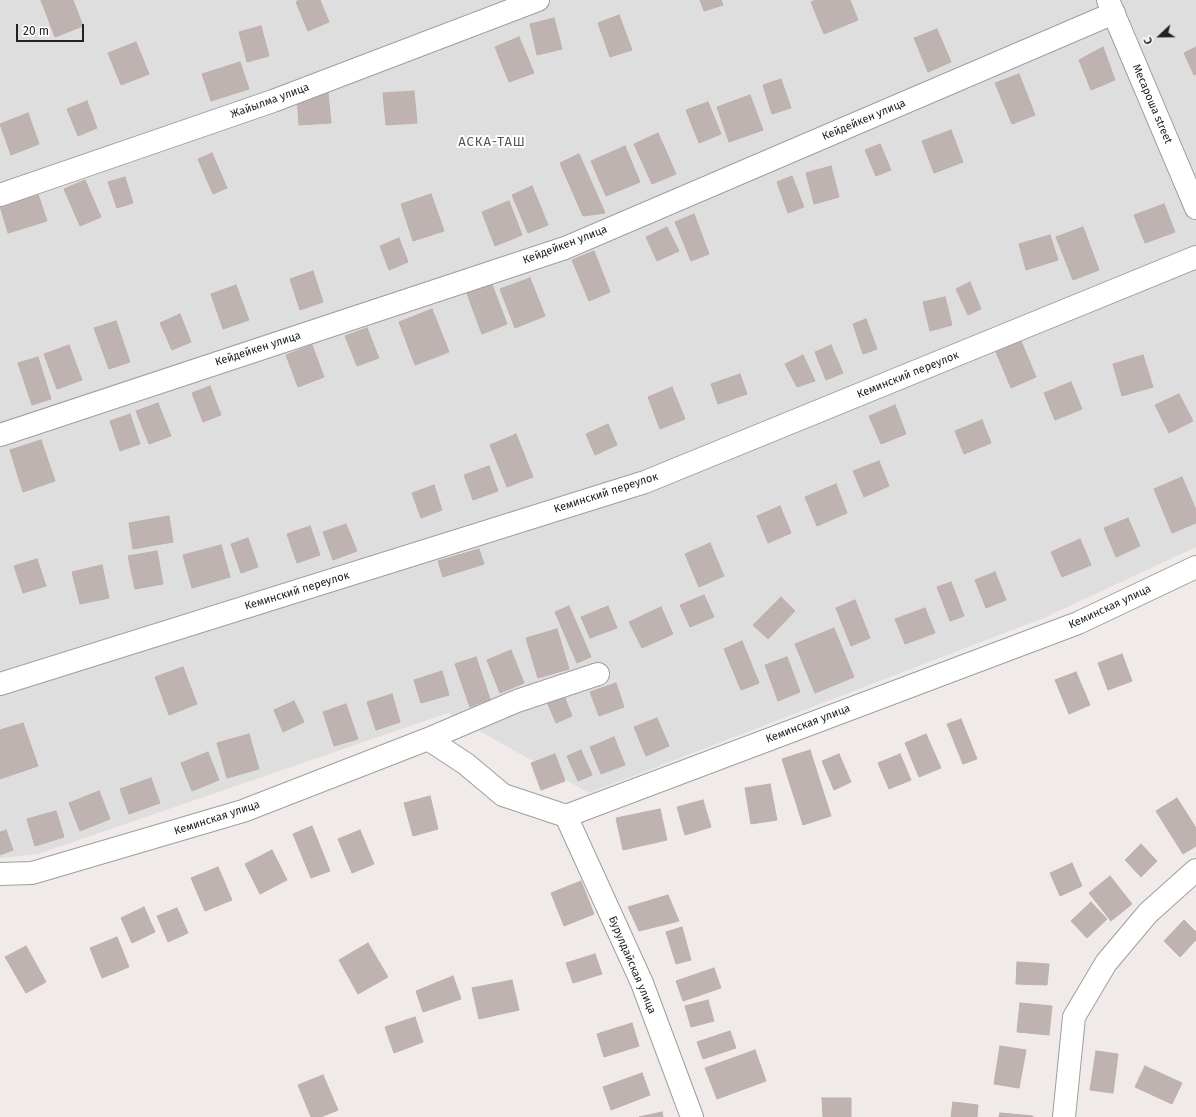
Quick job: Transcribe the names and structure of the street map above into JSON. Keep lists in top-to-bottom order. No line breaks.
{"streets":{"street":["Жайылма улица","Месароша street","Кейдейкен улица","Кеминский переулок","Кеминская улица","Бурулдайская улица"]},"crossings":[["Месароша street","Кейдейкен улица"],["Кеминская улица","Бурулдайская улица"]],"districts":["АСКА-ТАШ"],"scale_bar":"20 m","north":"left"}
